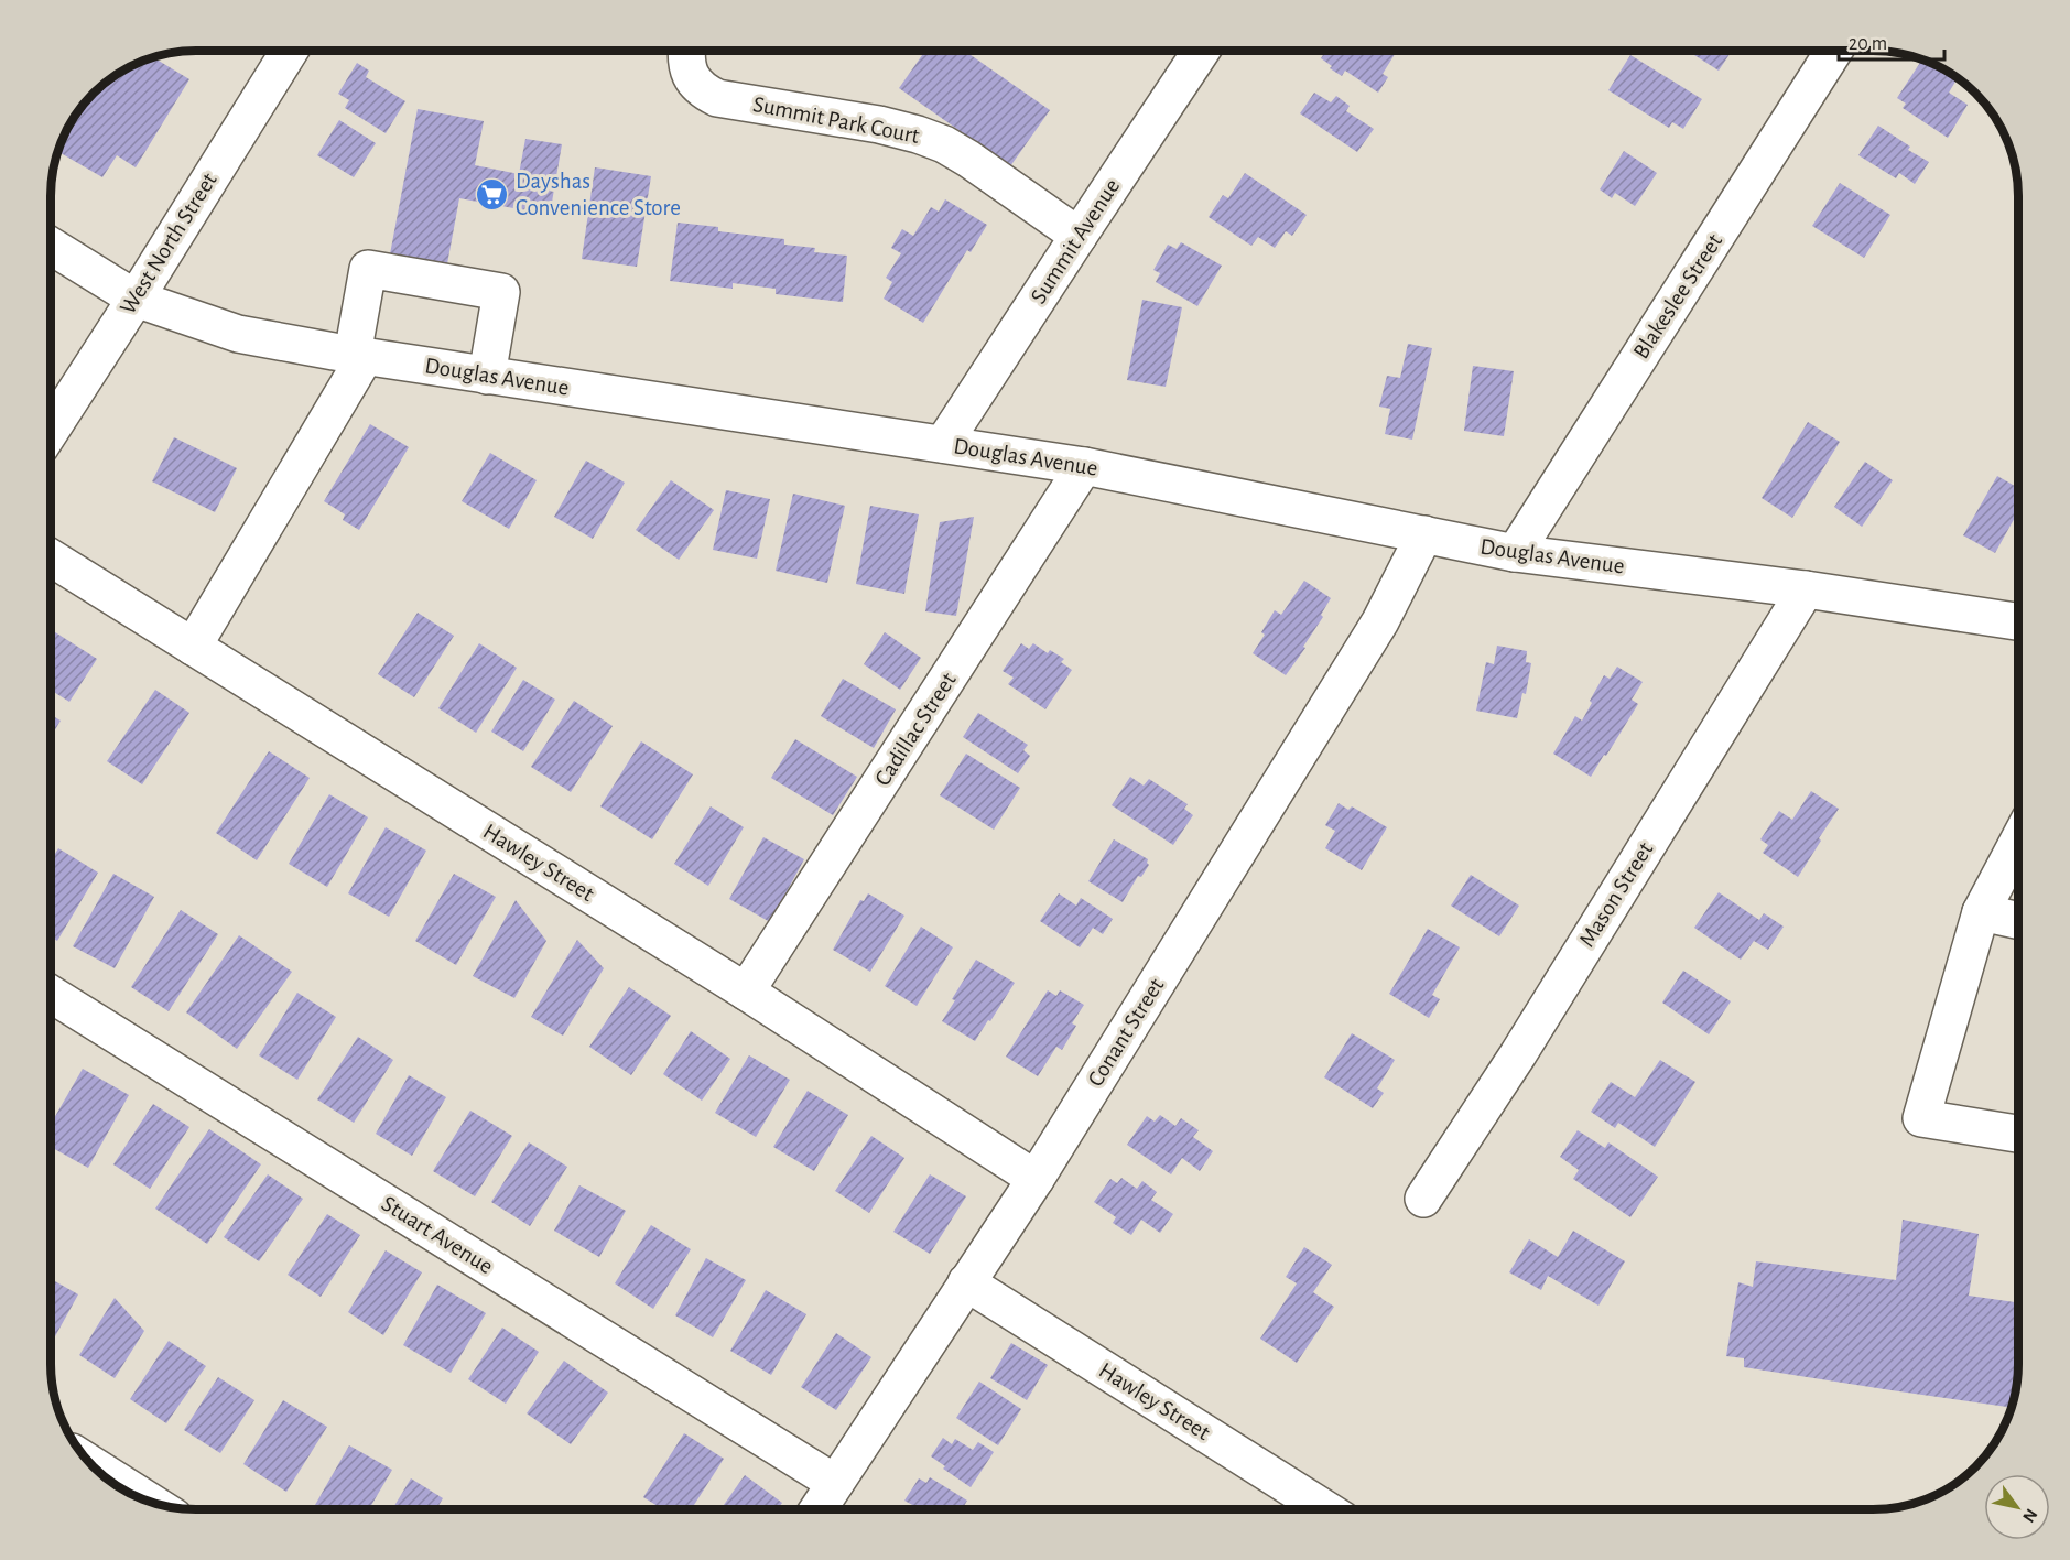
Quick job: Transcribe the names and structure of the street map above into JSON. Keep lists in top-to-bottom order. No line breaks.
{"streets":{"street":["Summit Park Court","Summit Avenue","West North Street","Blakeslee Street","Douglas Avenue","Cadillac Street","Hawley Street","Mason Street","Conant Street","Stuart Avenue"]},"crossings":[["Summit Park Court","Summit Avenue"],["Summit Avenue","Douglas Avenue"],["West North Street","Douglas Avenue"],["Blakeslee Street","Douglas Avenue"],["Douglas Avenue","Cadillac Street"],["Douglas Avenue","Mason Street"],["Douglas Avenue","Conant Street"],["Cadillac Street","Hawley Street"],["Hawley Street","Conant Street"],["Conant Street","Stuart Avenue"]],"places":{"supermarket":["Dayshas Convenience Store"]},"scale_bar":"20 m","north":"bottom right"}
